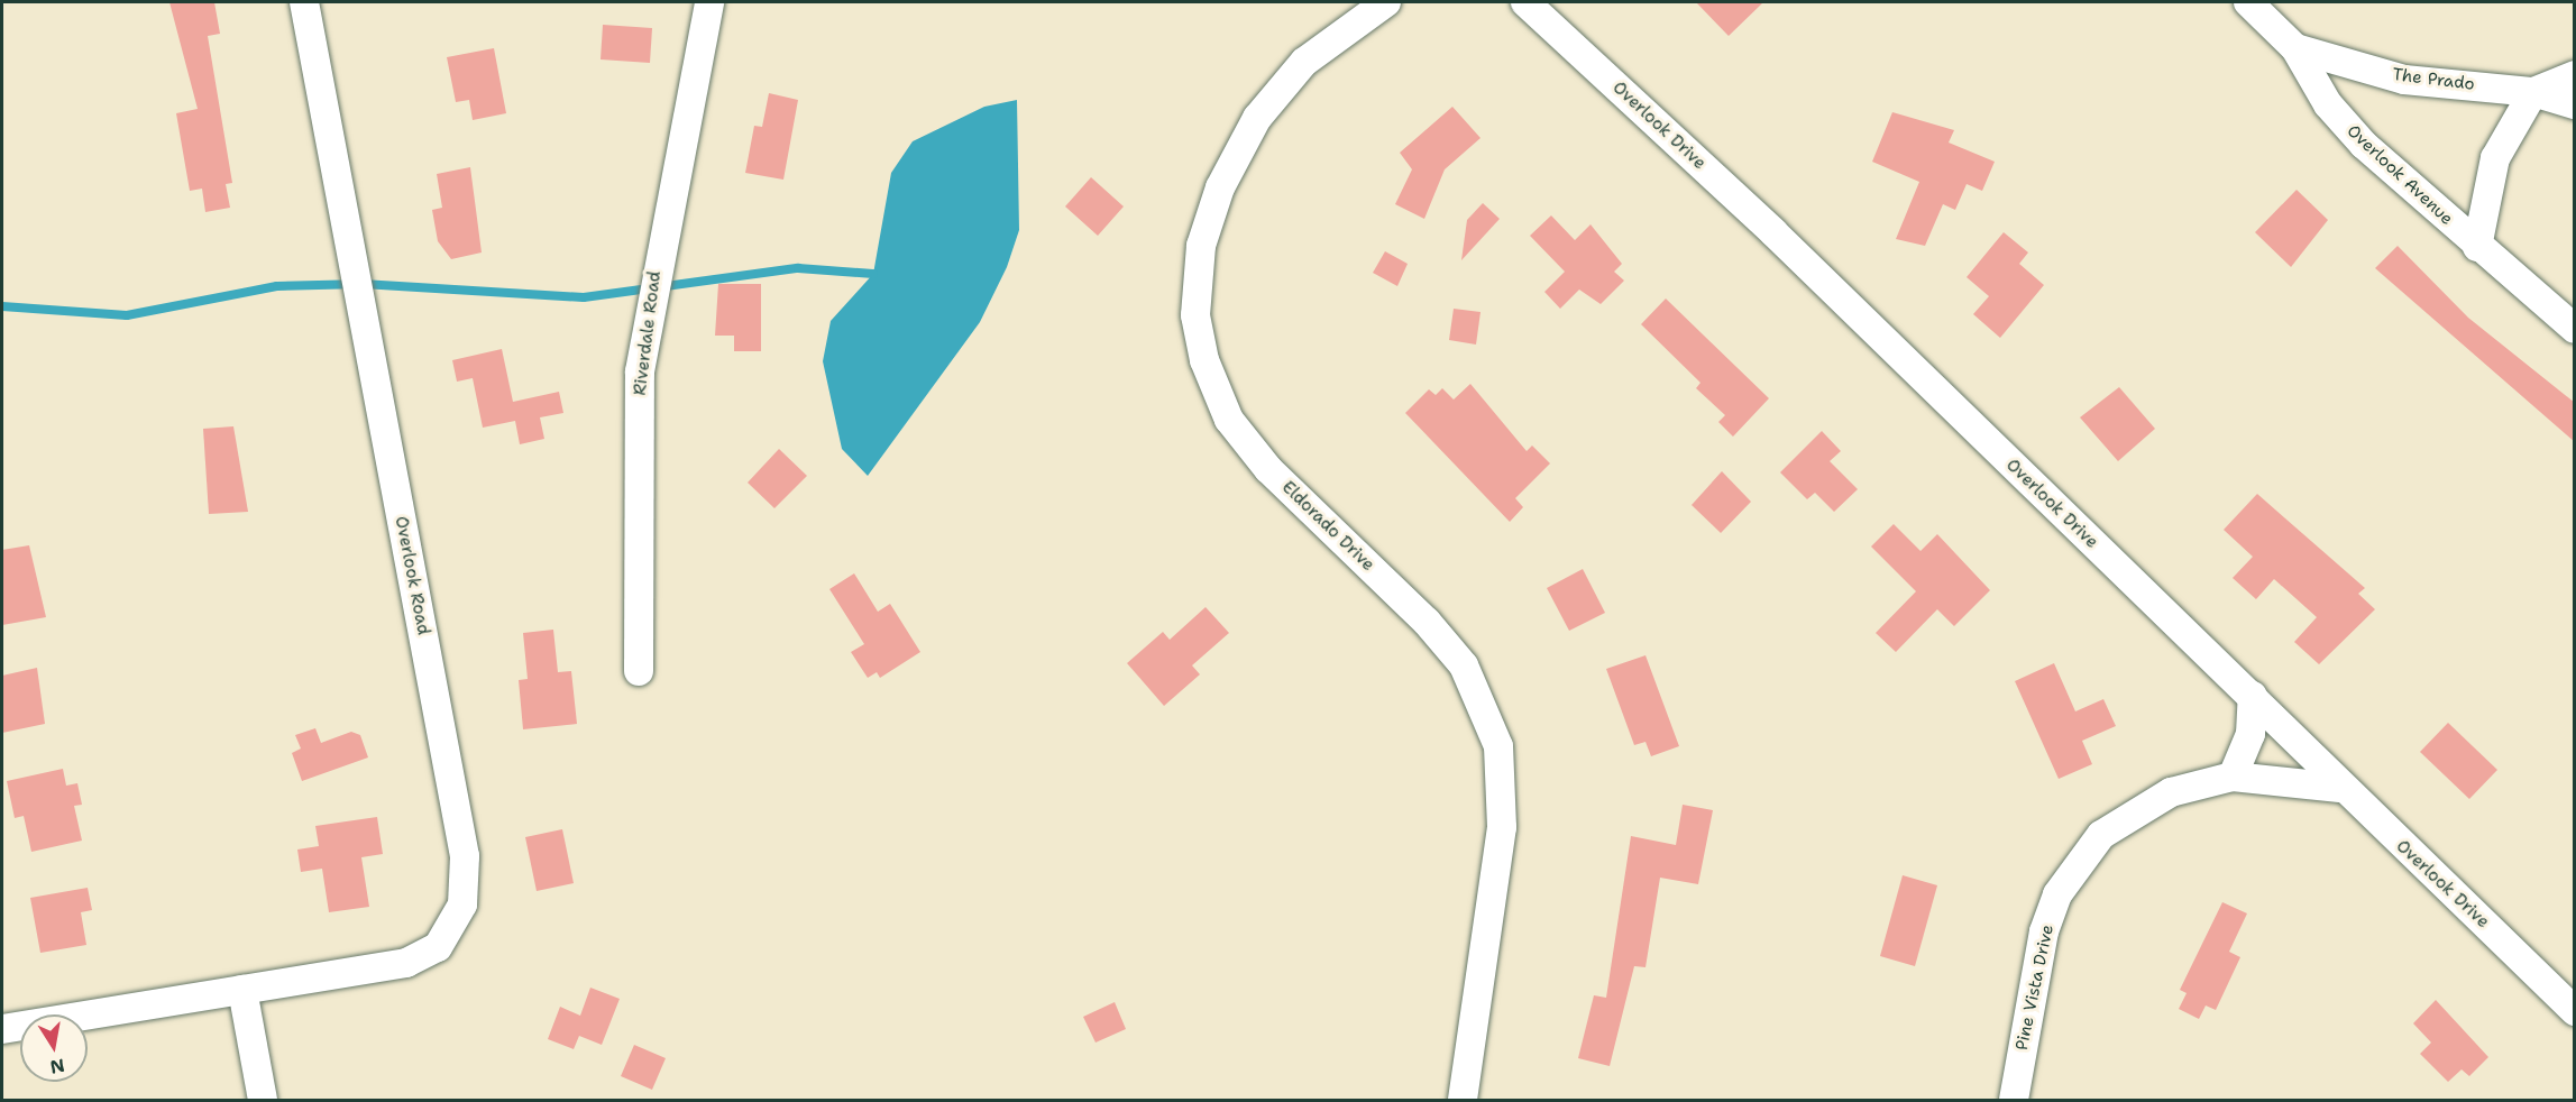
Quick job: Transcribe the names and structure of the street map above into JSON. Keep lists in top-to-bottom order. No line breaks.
{"streets":{"street":["The Prado","Overlook Drive","Overlook Avenue","Riverdale Road","Eldorado Drive","Overlook Road","Pine Vista Drive"]},"crossings":[["The Prado","Overlook Avenue"],["Overlook Drive","Pine Vista Drive"]],"north":"bottom"}
